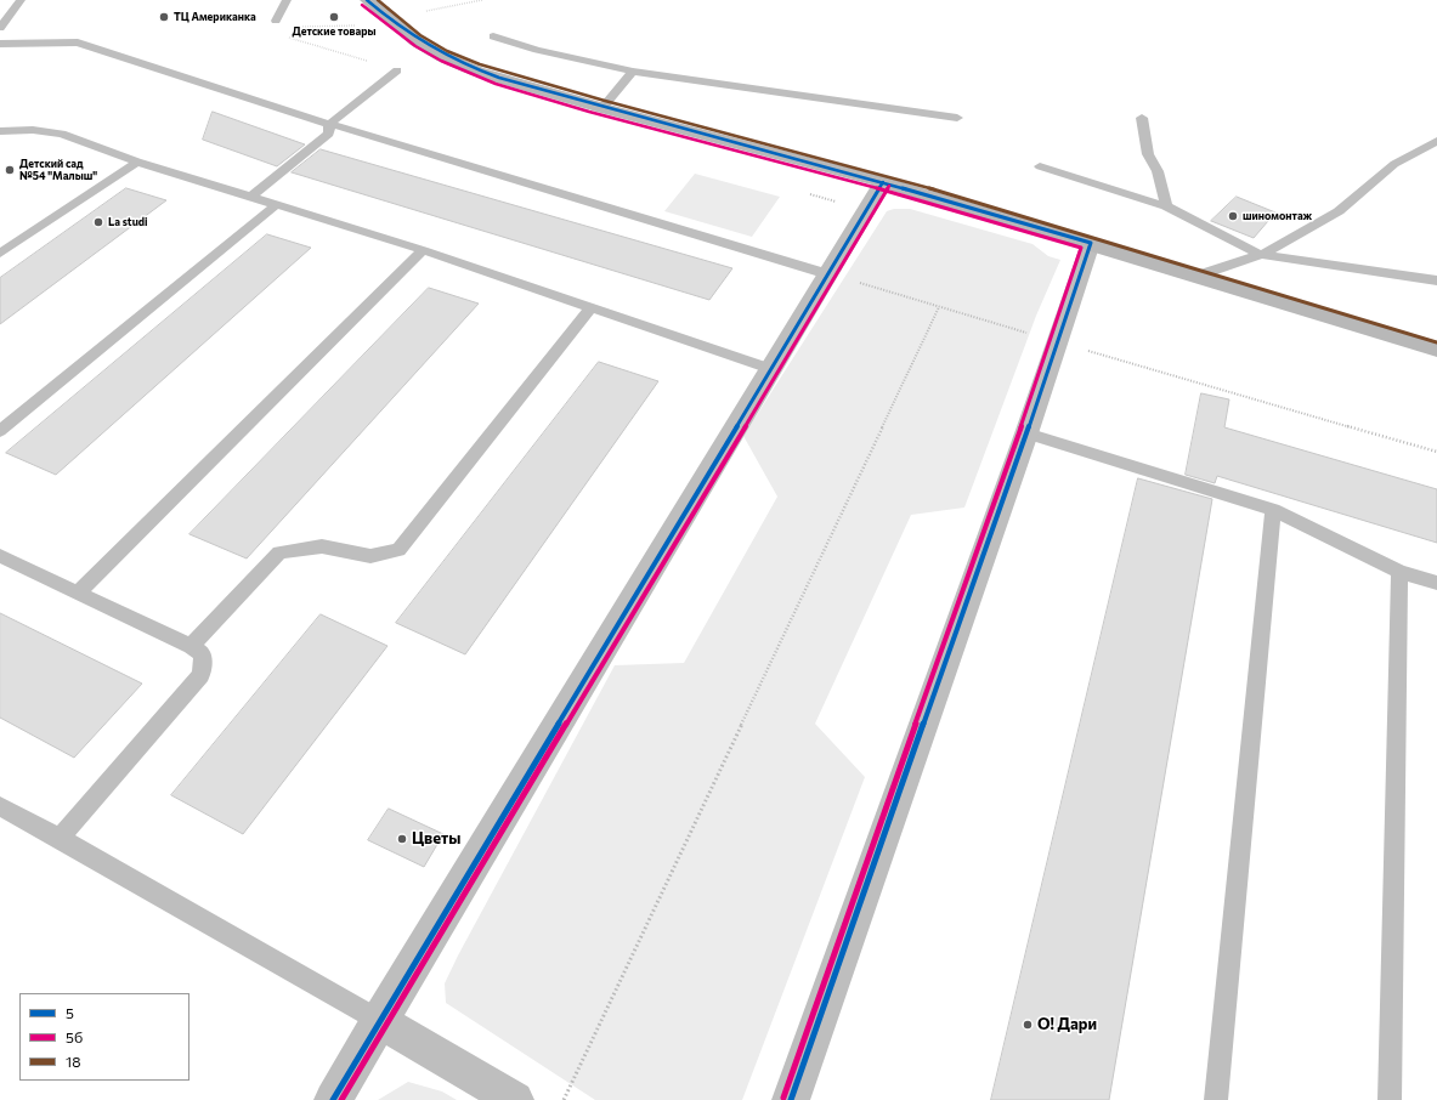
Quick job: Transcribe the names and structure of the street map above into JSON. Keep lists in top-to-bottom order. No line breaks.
{"places":["ТЦ Американка","Детские товары","Детский сад №54 \"Малыш\"","шиномонтаж","La studi","Цветы","О! Дари"],"lines":["transit line 5","transit line 18","transit line 5б"],"legend":["5","5б","18"]}
